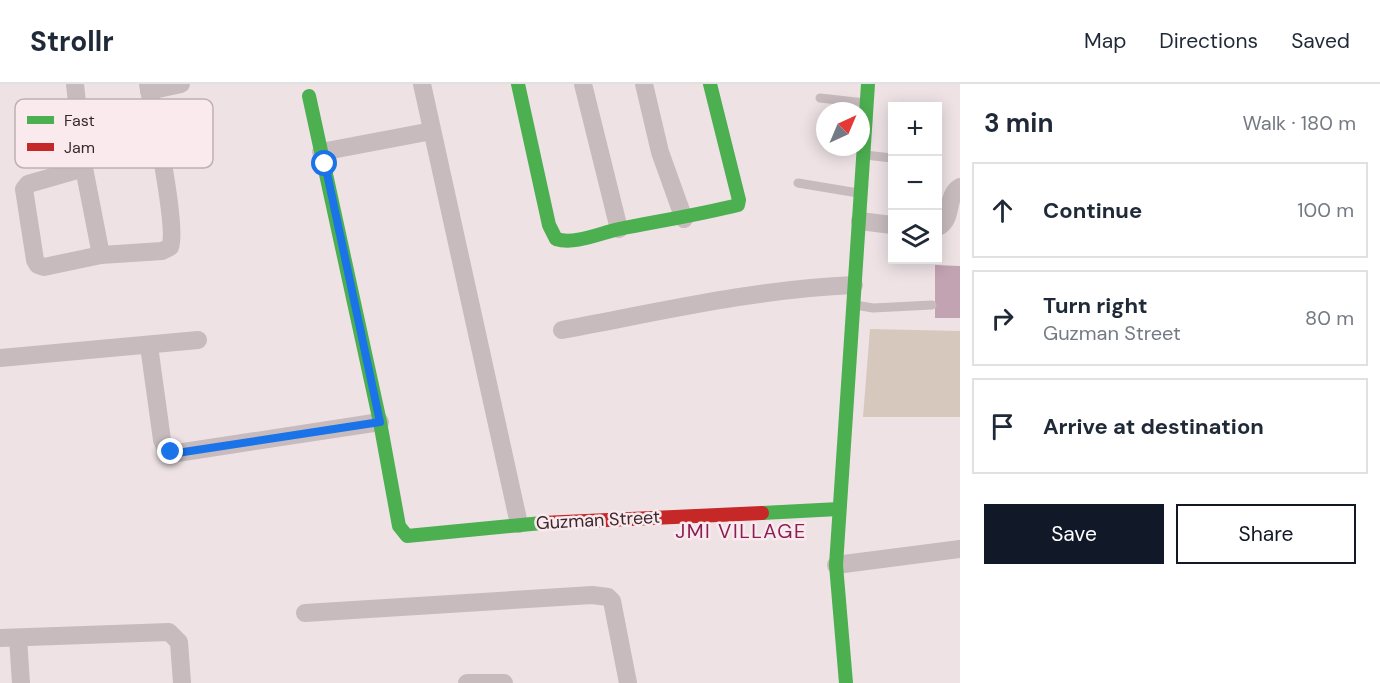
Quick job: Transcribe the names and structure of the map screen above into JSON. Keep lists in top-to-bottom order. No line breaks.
{"streets":{"street":["Guzman Street"]},"districts":["JMI VILLAGE"],"legend":["Fast","Jam"],"north":"top right","page":{"header":"Strollr","nav":["Map","Directions","Saved"],"heading":["3 min","Walk · 180 m"],"map_buttons":["+","−"],"list":[["Continue","100 m"],["Turn right","Guzman Street","80 m"],"Arrive at destination"],"buttons":["Save","Share"]}}
